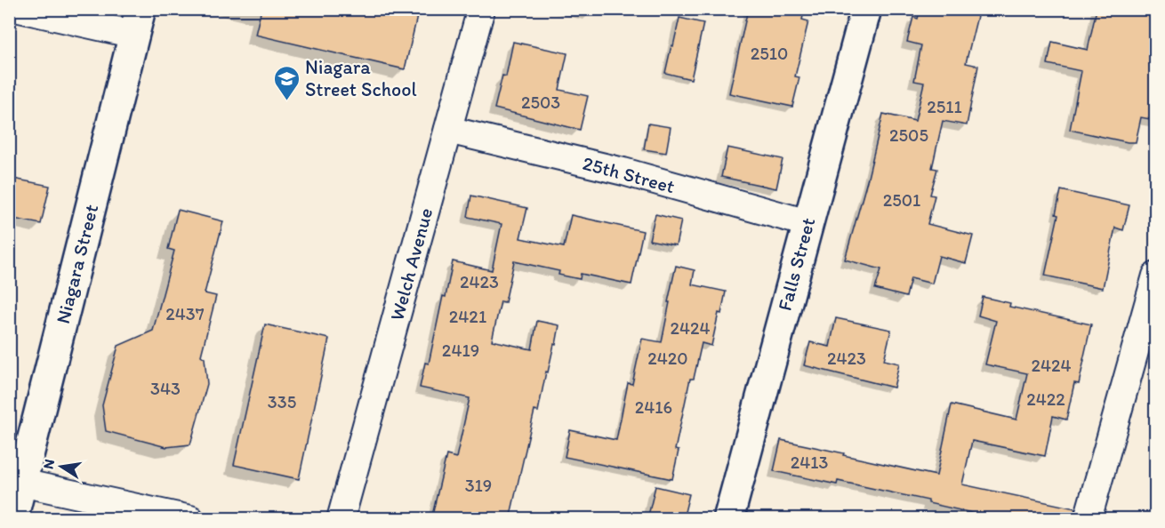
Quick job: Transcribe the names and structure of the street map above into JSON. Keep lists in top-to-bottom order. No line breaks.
{"streets":{"street":["25th Street","Niagara Street","Welch Avenue","Falls Street"]},"crossings":[["25th Street","Welch Avenue"],["25th Street","Falls Street"]],"places":{"school or university":["Niagara Street School"]},"house_numbers":["2510","2503","2511","2505","2501","2423","2437","2421","2424","2419","2420","2423","2424","343","2422","335","2416","2413","319"],"north":"left"}
